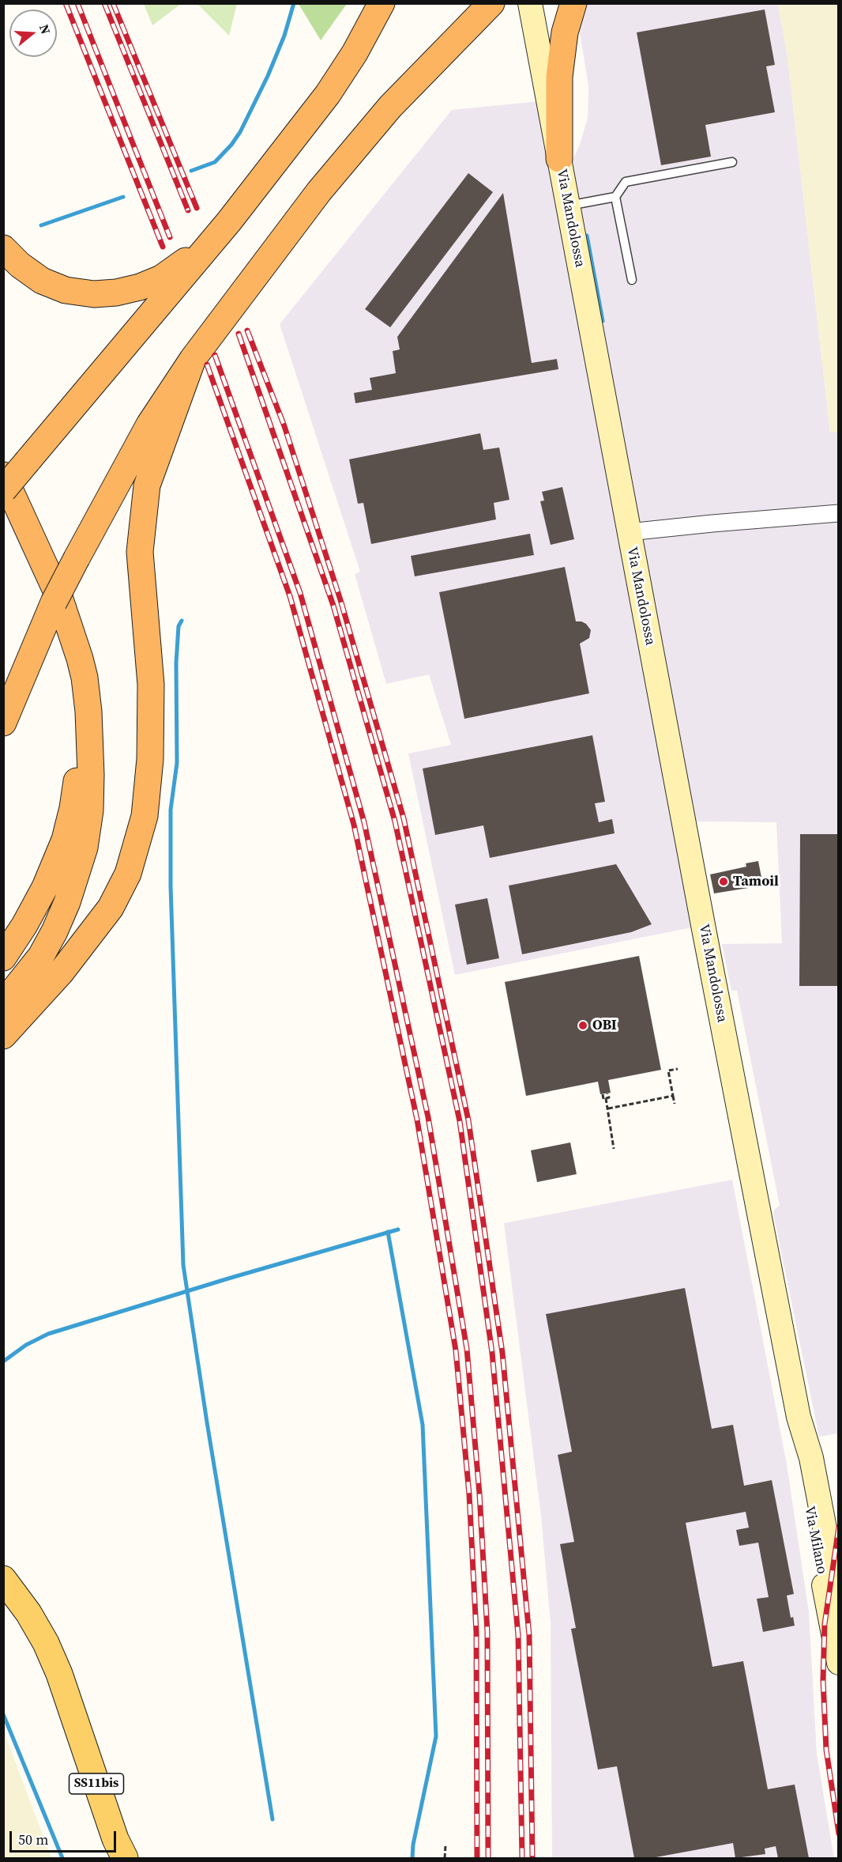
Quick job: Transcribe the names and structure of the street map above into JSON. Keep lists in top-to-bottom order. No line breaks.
{"streets":{"main road":["Via Mandolossa","Via Milano","SS11bis"]},"crossings":[["Via Mandolossa","Via Milano"]],"places":["Tamoil","OBI"],"scale_bar":"50 m","north":"right"}
